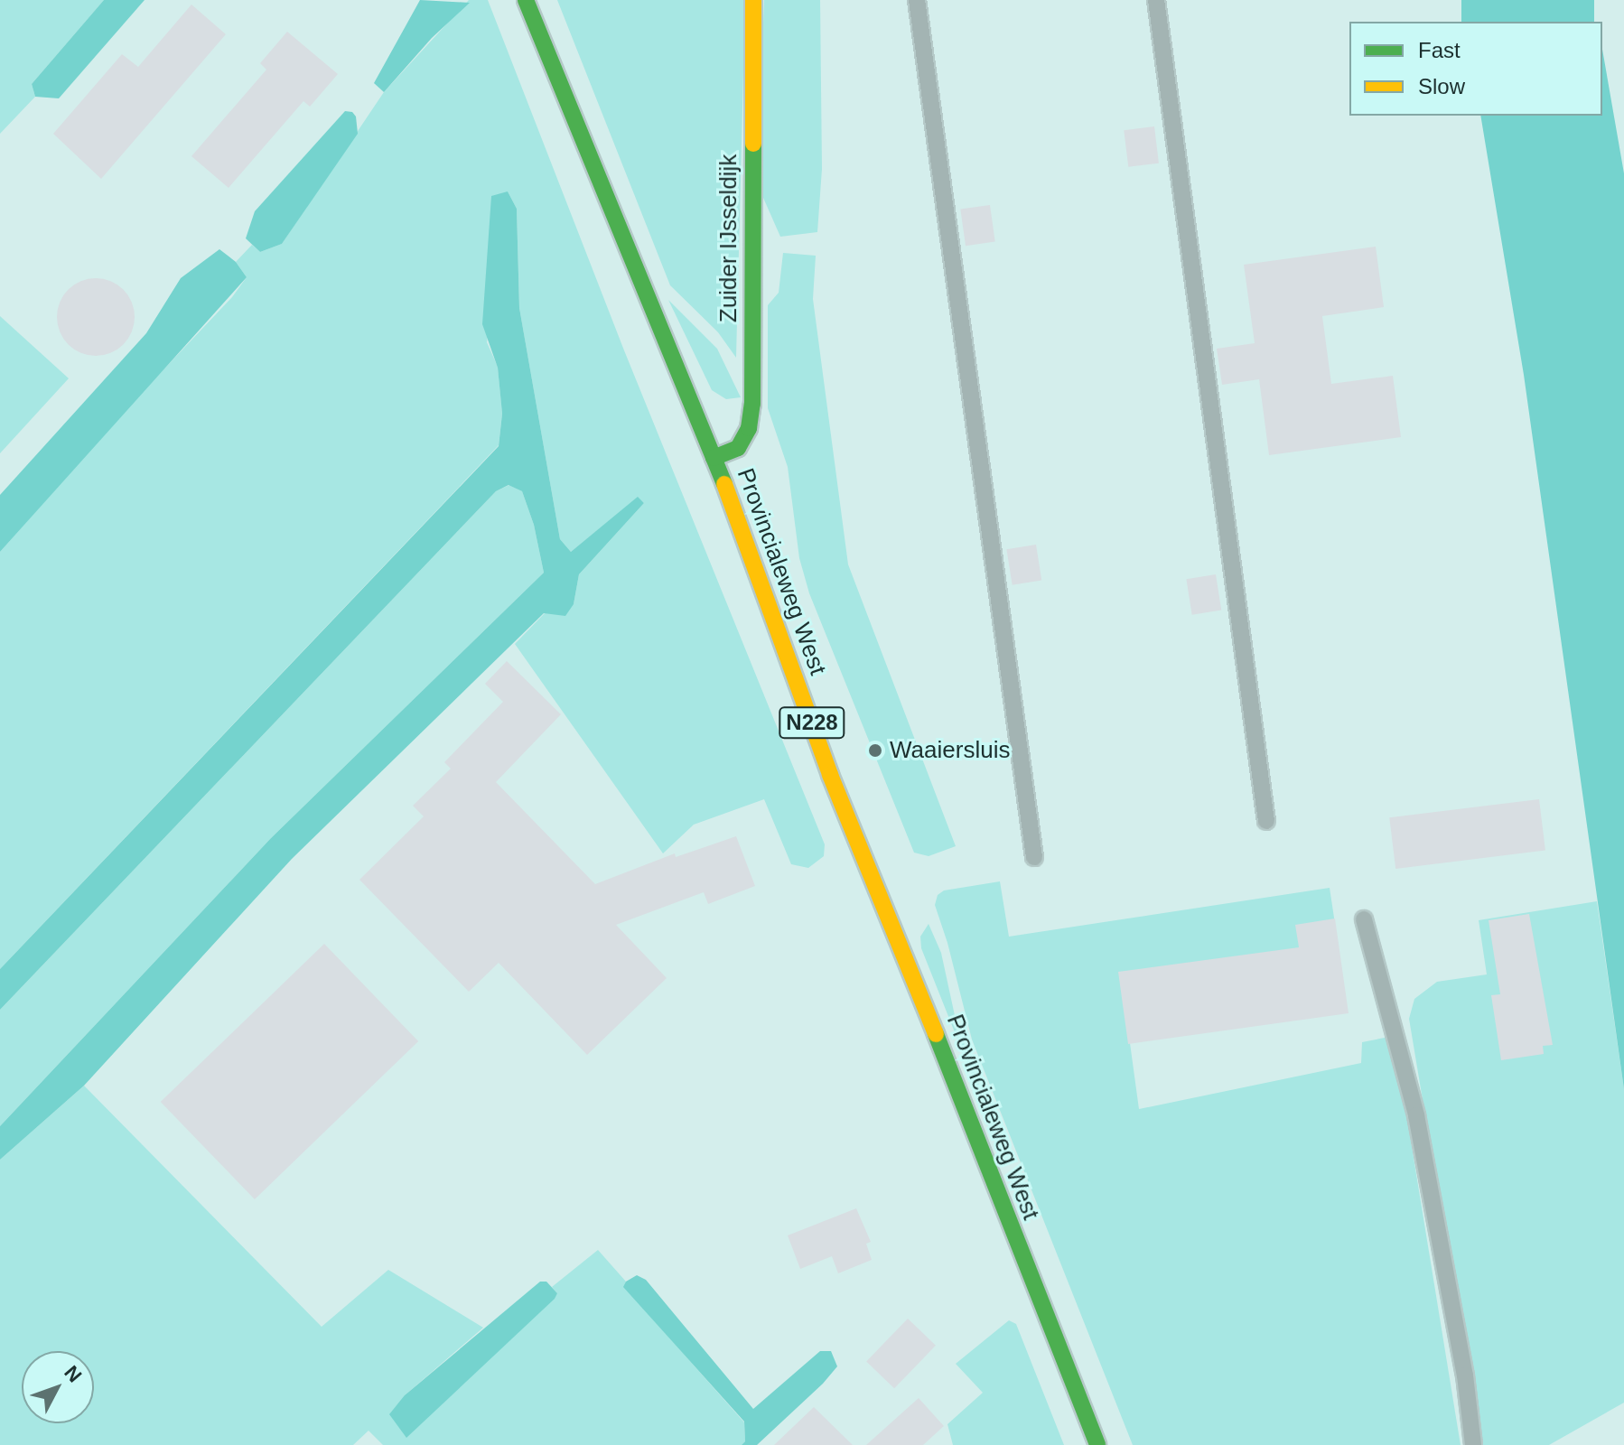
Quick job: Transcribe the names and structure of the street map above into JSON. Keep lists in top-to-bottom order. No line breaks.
{"streets":{"main road":["Zuider IJsseldijk","Provincialeweg West","N228"]},"crossings":[["Zuider IJsseldijk","Provincialeweg West"]],"places":["Waaiersluis"],"legend":["Fast","Slow"],"north":"top right"}
